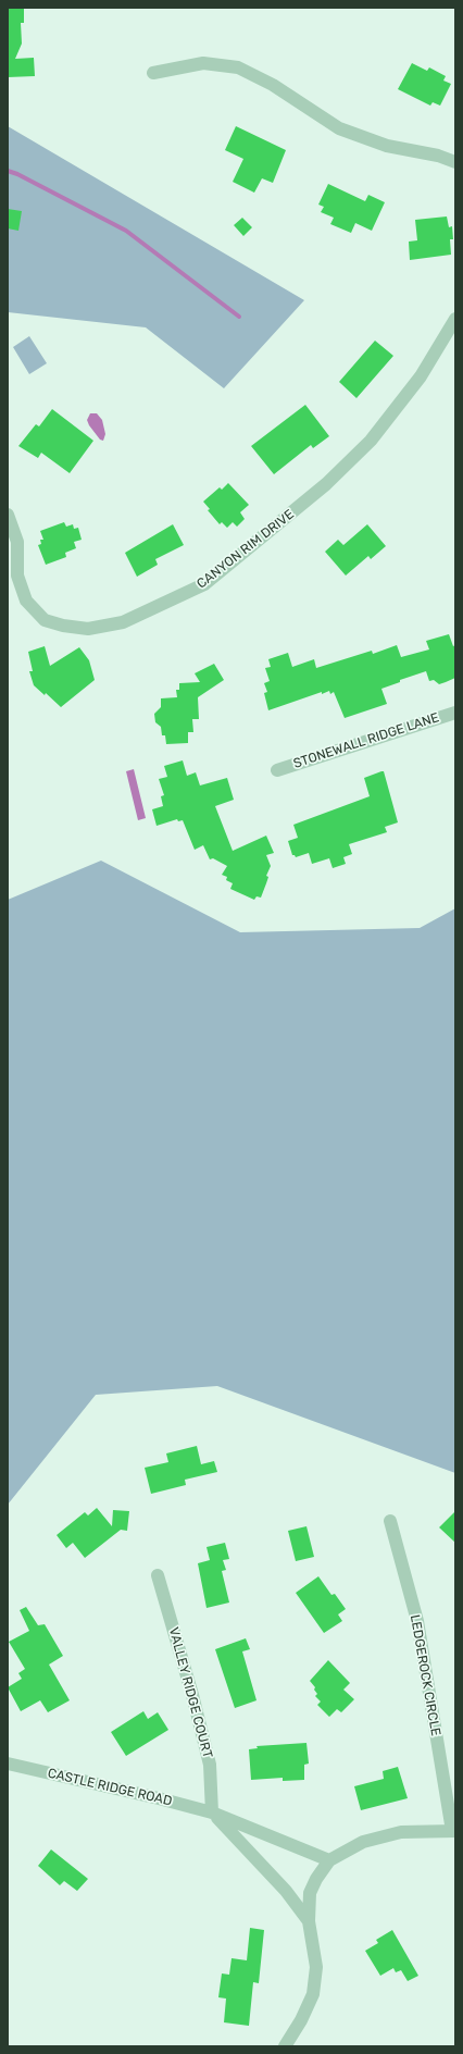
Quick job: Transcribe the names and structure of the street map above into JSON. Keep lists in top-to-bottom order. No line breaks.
{"streets":{"street":["CANYON RIM DRIVE","STONEWALL RIDGE LANE","LEDGEROCK CIRCLE","VALLEY RIDGE COURT","CASTLE RIDGE ROAD"]},"crossings":[["VALLEY RIDGE COURT","CASTLE RIDGE ROAD"]]}
